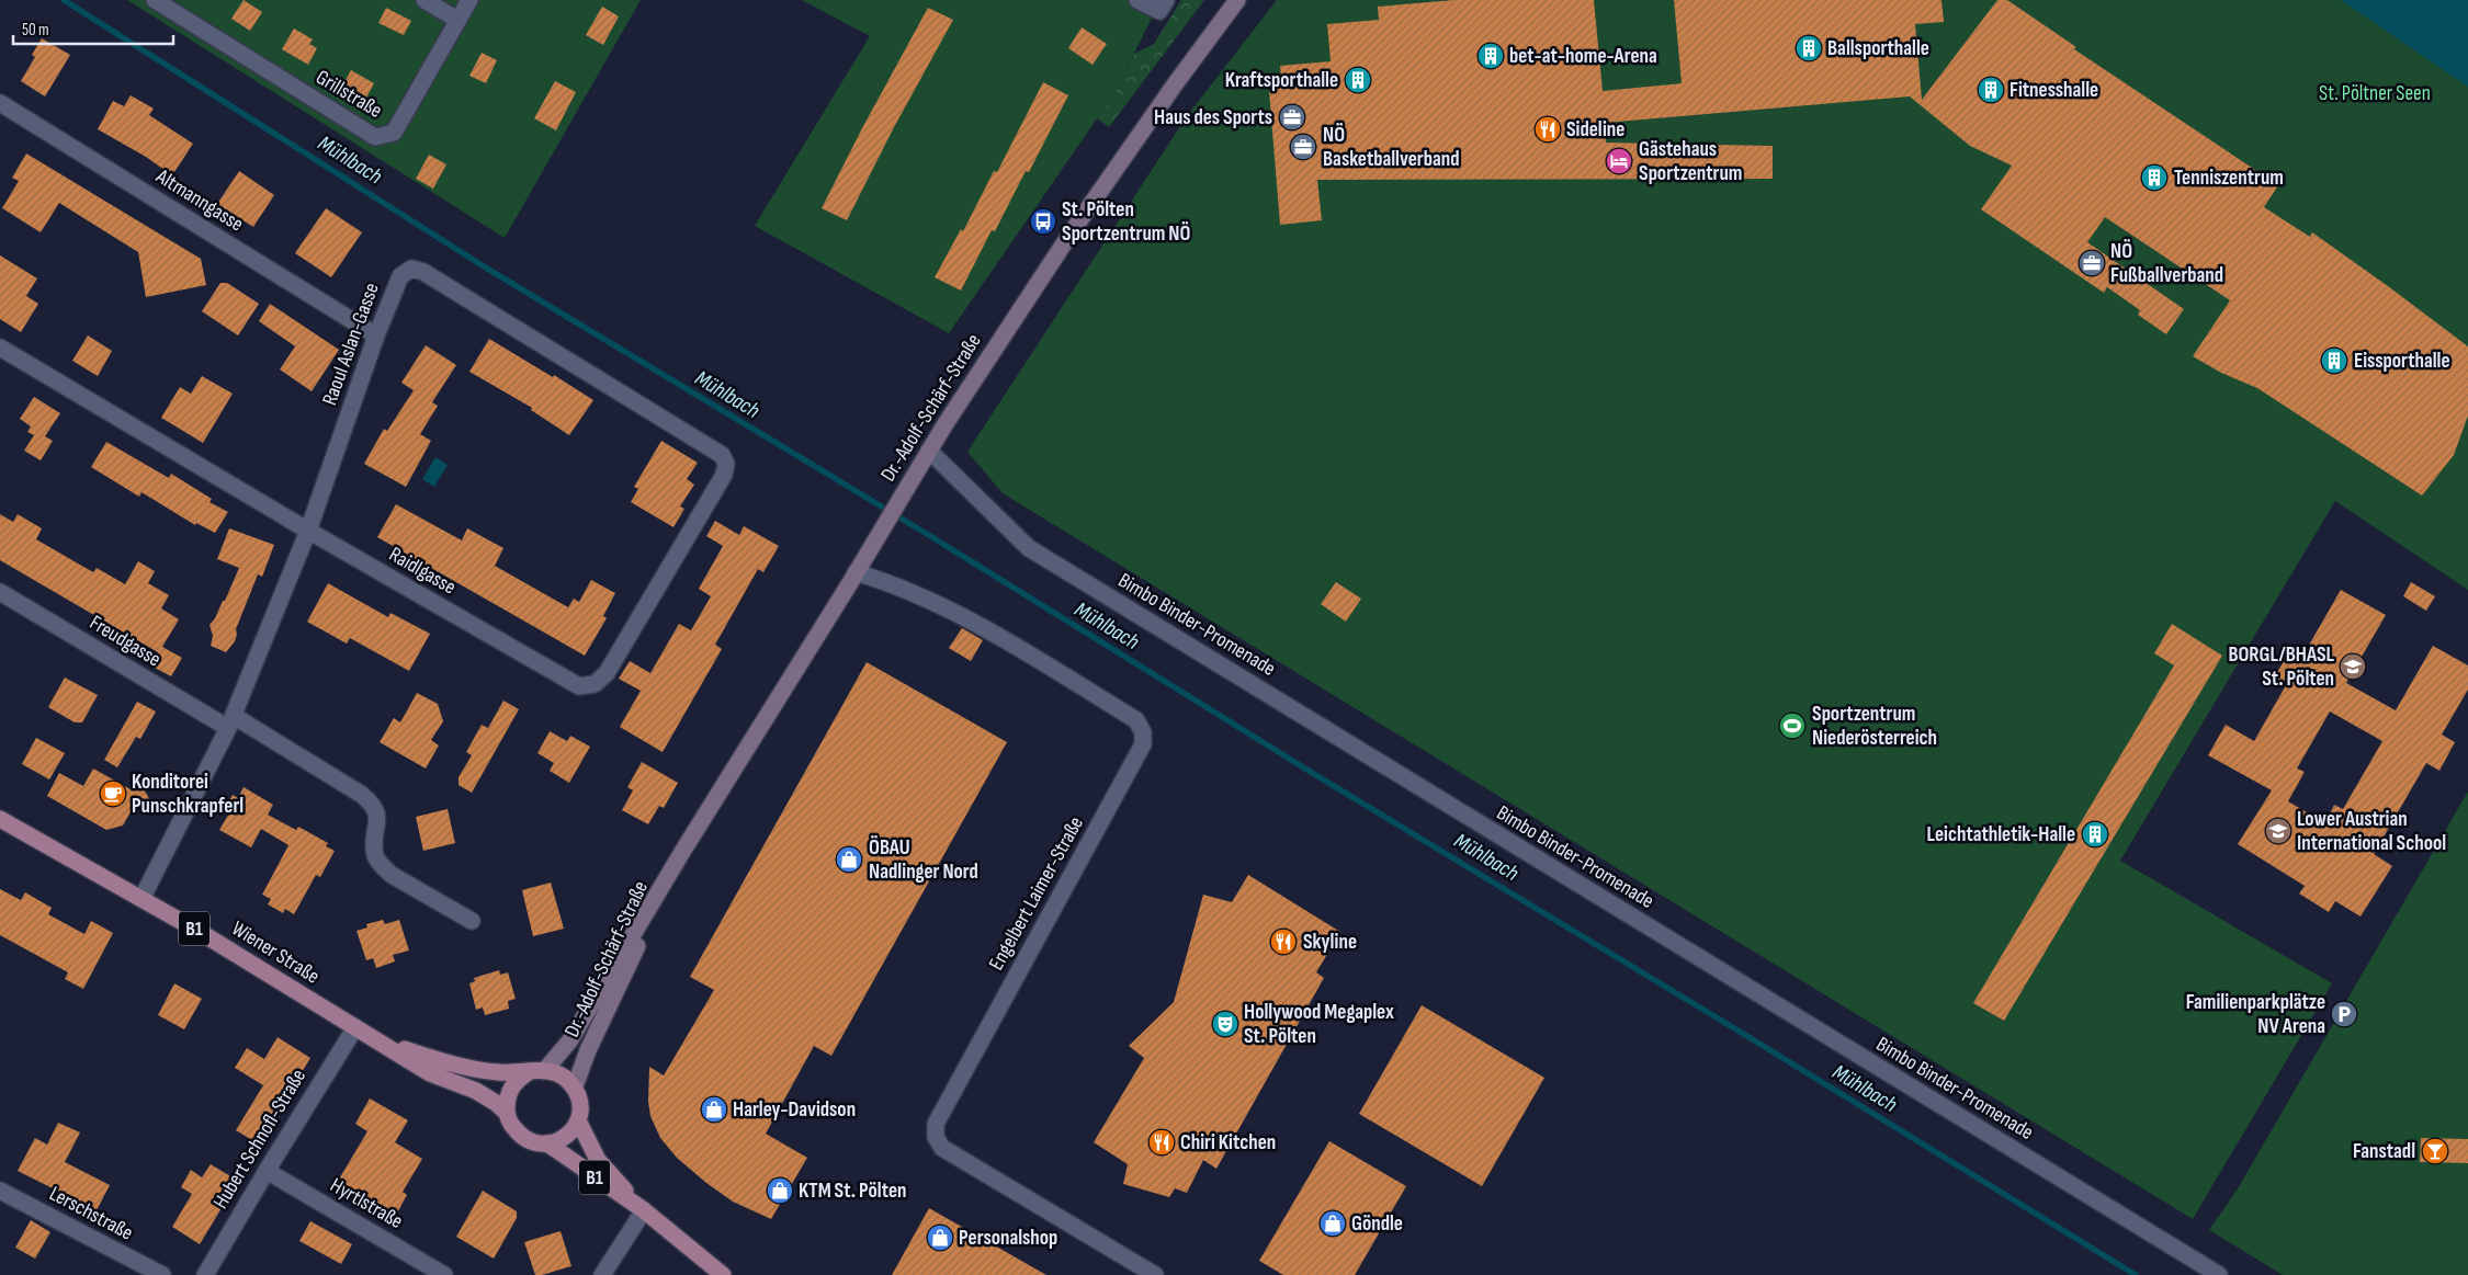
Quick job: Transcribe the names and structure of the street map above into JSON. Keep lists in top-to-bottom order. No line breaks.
{"streets":{"main road":["B1","Wiener Straße"],"street":["Grillstraße","Altmanngasse","Raoul Aslan-Gasse","Dr.-Adolf-Schärf-Straße","Raidlgasse","Bimbo Binder-Promenade","Freudgasse","Engelbert Laimer-Straße","Hubert Schnofl-Straße","Hyrtlstraße","Lerschstraße"]},"crossings":[["Altmanngasse","Raoul Aslan-Gasse"],["Raoul Aslan-Gasse","Raidlgasse"],["Raoul Aslan-Gasse","Freudgasse"],["Raoul Aslan-Gasse","Wiener Straße"],["Dr.-Adolf-Schärf-Straße","Bimbo Binder-Promenade"],["Dr.-Adolf-Schärf-Straße","Engelbert Laimer-Straße"],["Dr.-Adolf-Schärf-Straße","B1"],["B1","Wiener Straße"],["Wiener Straße","Hubert Schnofl-Straße"],["Hubert Schnofl-Straße","Hyrtlstraße"]],"water":["Mühlbach"],"parks":["St. Pöltner Seen"],"places":{"building":["Ballsporthalle","bet-at-home-Arena","Kraftsporthalle","Fitnesshalle","Tenniszentrum","Eissporthalle","Leichtathletik-Halle"],"office":["Haus des Sports","NÖ Basketballverband","NÖ Fußballverband"],"restaurant":["Sideline","Skyline","Chiri Kitchen"],"hotel":["Gästehaus Sportzentrum"],"bus stop":["St. Pölten Sportzentrum NÖ"],"school or university":["BORGL/BHASL St. Pölten","Lower Austrian International School"],"sports":["Sportzentrum Niederösterreich"],"cafe":["Konditorei Punschkrapferl"],"shop":["ÖBAU Nadlinger Nord","Harley-Davidson","KTM St. Pölten","Göndle","Personalshop"],"parking":["Familienparkplätze NV Arena"],"theatre":["Hollywood Megaplex St. Pölten"],"bar":["Fanstadl"]},"scale_bar":"50 m"}
